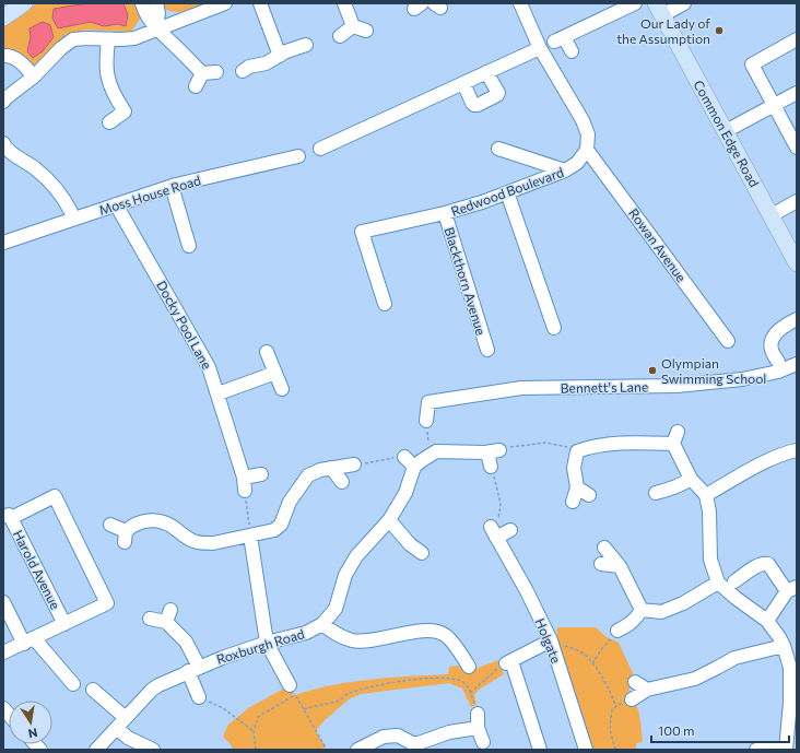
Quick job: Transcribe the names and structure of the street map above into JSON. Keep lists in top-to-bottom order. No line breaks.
{"streets":{"main road":["Common Edge Road"],"street":["Redwood Boulevard","Moss House Road","Rowan Avenue","Blackthorn Avenue","Docky Pool Lane","Bennett's Lane","Harold Avenue","Holgate","Roxburgh Road"]},"crossings":[["Redwood Boulevard","Rowan Avenue"],["Redwood Boulevard","Blackthorn Avenue"],["Moss House Road","Docky Pool Lane"]],"places":["Our Lady of the Assumption","Olympian Swimming School"],"scale_bar":"100 m","north":"bottom"}
